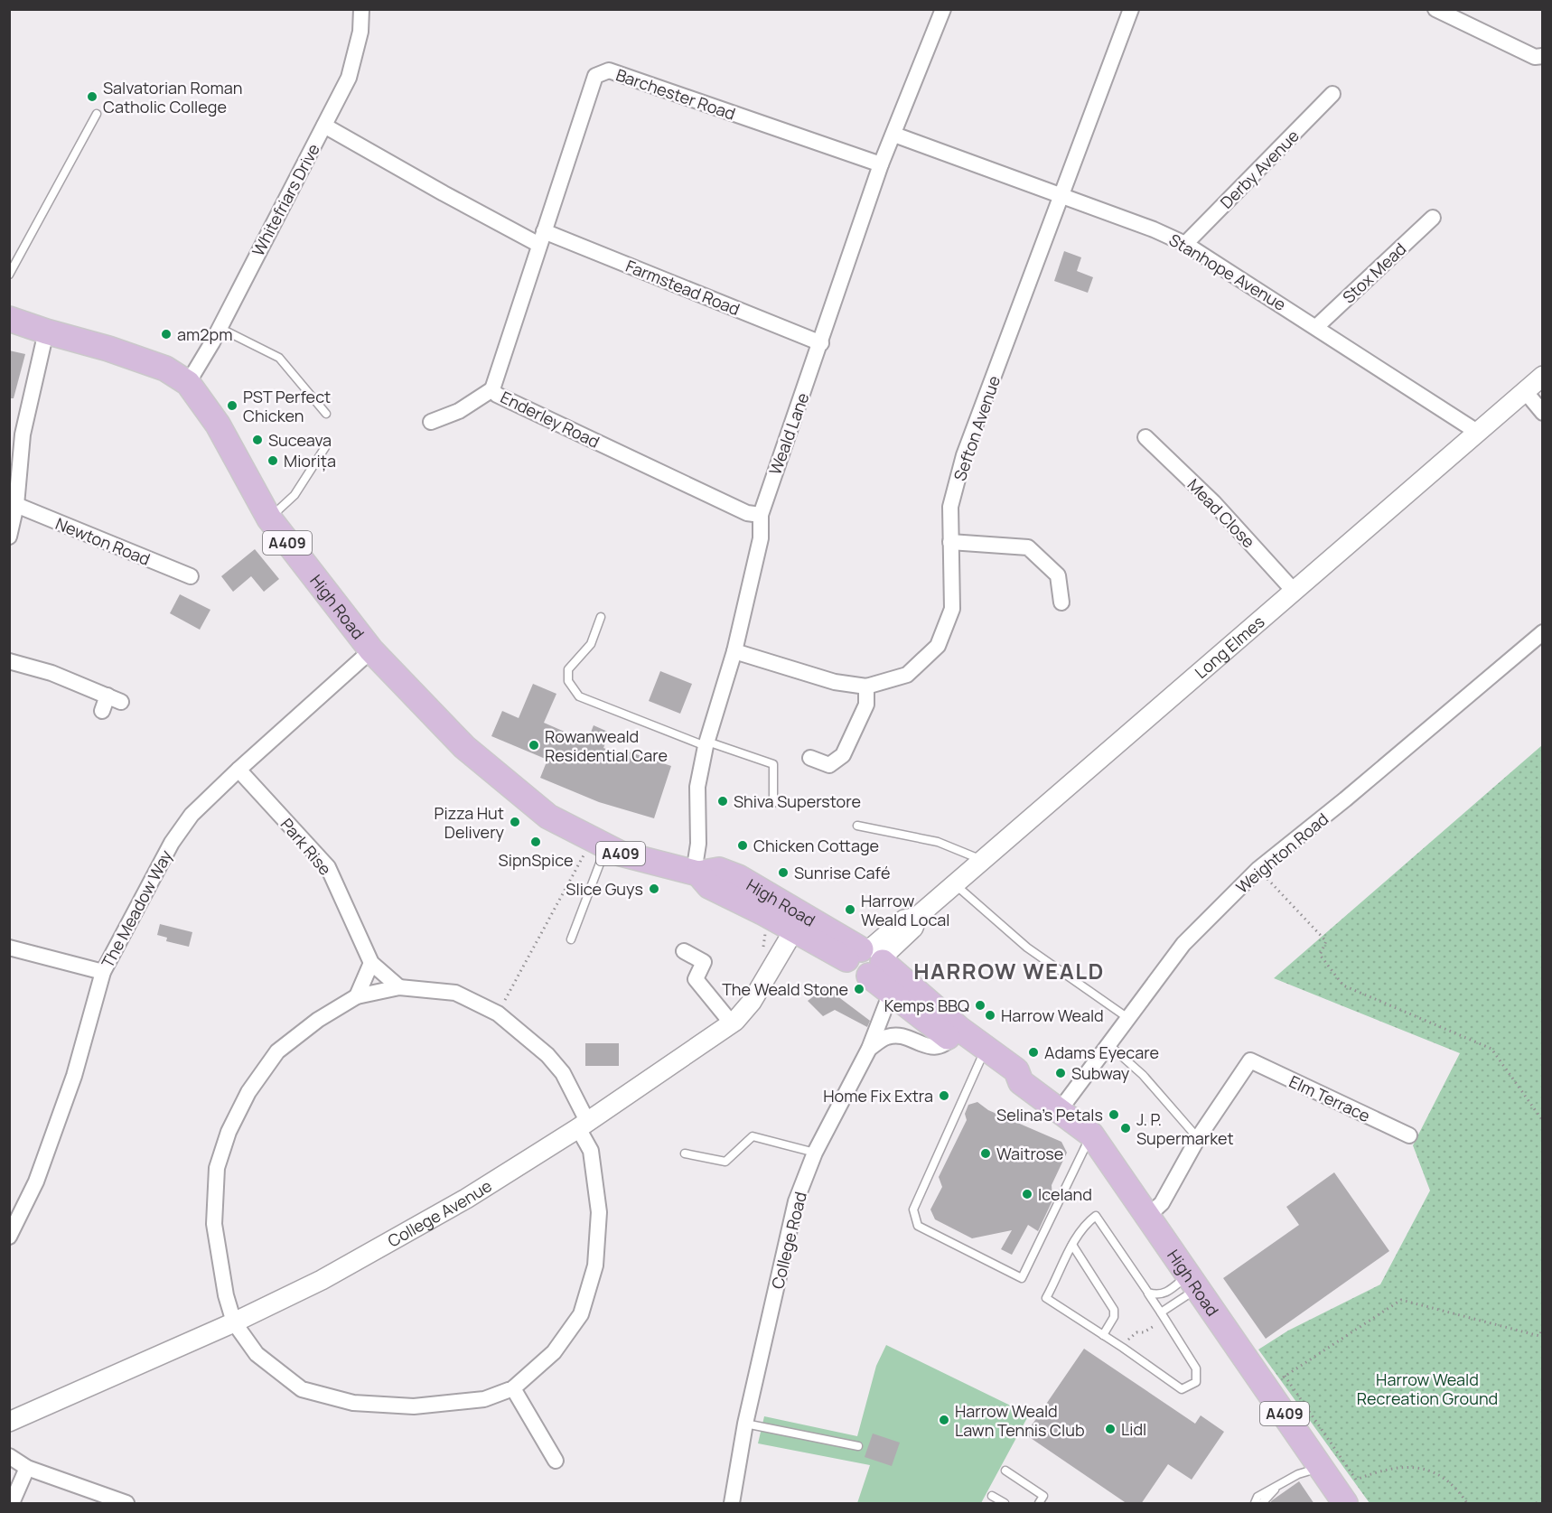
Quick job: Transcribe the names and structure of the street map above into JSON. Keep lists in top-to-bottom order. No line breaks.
{"streets":{"main road":["A409","High Road"],"street":["Barchester Road","Derby Avenue","Whitefriars Drive","Stanhope Avenue","Stox Mead","Farmstead Road","Enderley Road","Sefton Avenue","Weald Lane","Mead Close","Newton Road","Long Elmes","Park Rise","Weighton Road","The Meadow Way","Elm Terrace","College Avenue","College Road"]},"crossings":[["Barchester Road","Farmstead Road"],["Barchester Road","Enderley Road"],["Barchester Road","Weald Lane"],["Derby Avenue","Stanhope Avenue"],["Whitefriars Drive","Farmstead Road"],["Whitefriars Drive","High Road"],["Stanhope Avenue","Stox Mead"],["Stanhope Avenue","Sefton Avenue"],["Stanhope Avenue","Weald Lane"],["Stanhope Avenue","Long Elmes"],["Farmstead Road","Enderley Road"],["Farmstead Road","Weald Lane"],["Enderley Road","Weald Lane"],["Sefton Avenue","Weald Lane"],["Weald Lane","High Road"],["Mead Close","Long Elmes"],["High Road","Long Elmes"],["High Road","Weighton Road"],["High Road","The Meadow Way"],["High Road","College Avenue"],["High Road","College Road"],["Park Rise","The Meadow Way"]],"districts":["HARROW WEALD"],"parks":["Harrow Weald Recreation Ground"],"places":["Salvatorian Roman Catholic College","am2pm","PST Perfect Chicken","Suceava","Miorița","Rowanweald Residential Care","Shiva Superstore","Pizza Hut Delivery","SipnSpice","Chicken Cottage","Sunrise Café","Slice Guys","Harrow Weald Local","The Weald Stone","Kemps BBQ","Harrow Weald","Adams Eyecare","Subway","Home Fix Extra","Selina's Petals","J. P. Supermarket","Waitrose","Iceland","Harrow Weald Lawn Tennis Club","Lidl"]}
